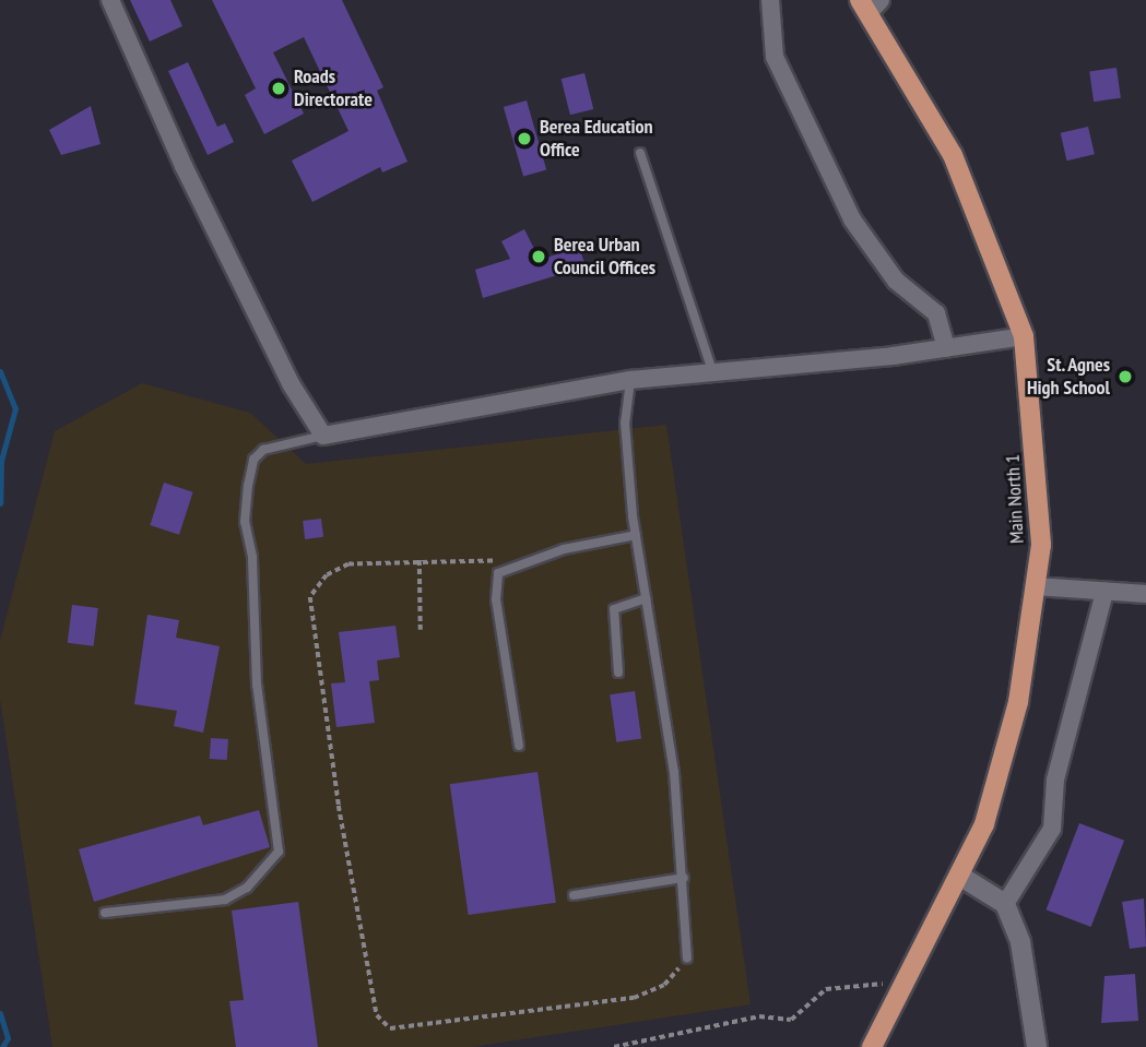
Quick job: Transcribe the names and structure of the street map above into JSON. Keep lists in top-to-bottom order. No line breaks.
{"streets":{"main road":["Main North 1"]},"places":["Roads Directorate","Berea Education Office","Berea Urban Council Offices","St. Agnes High School"]}
